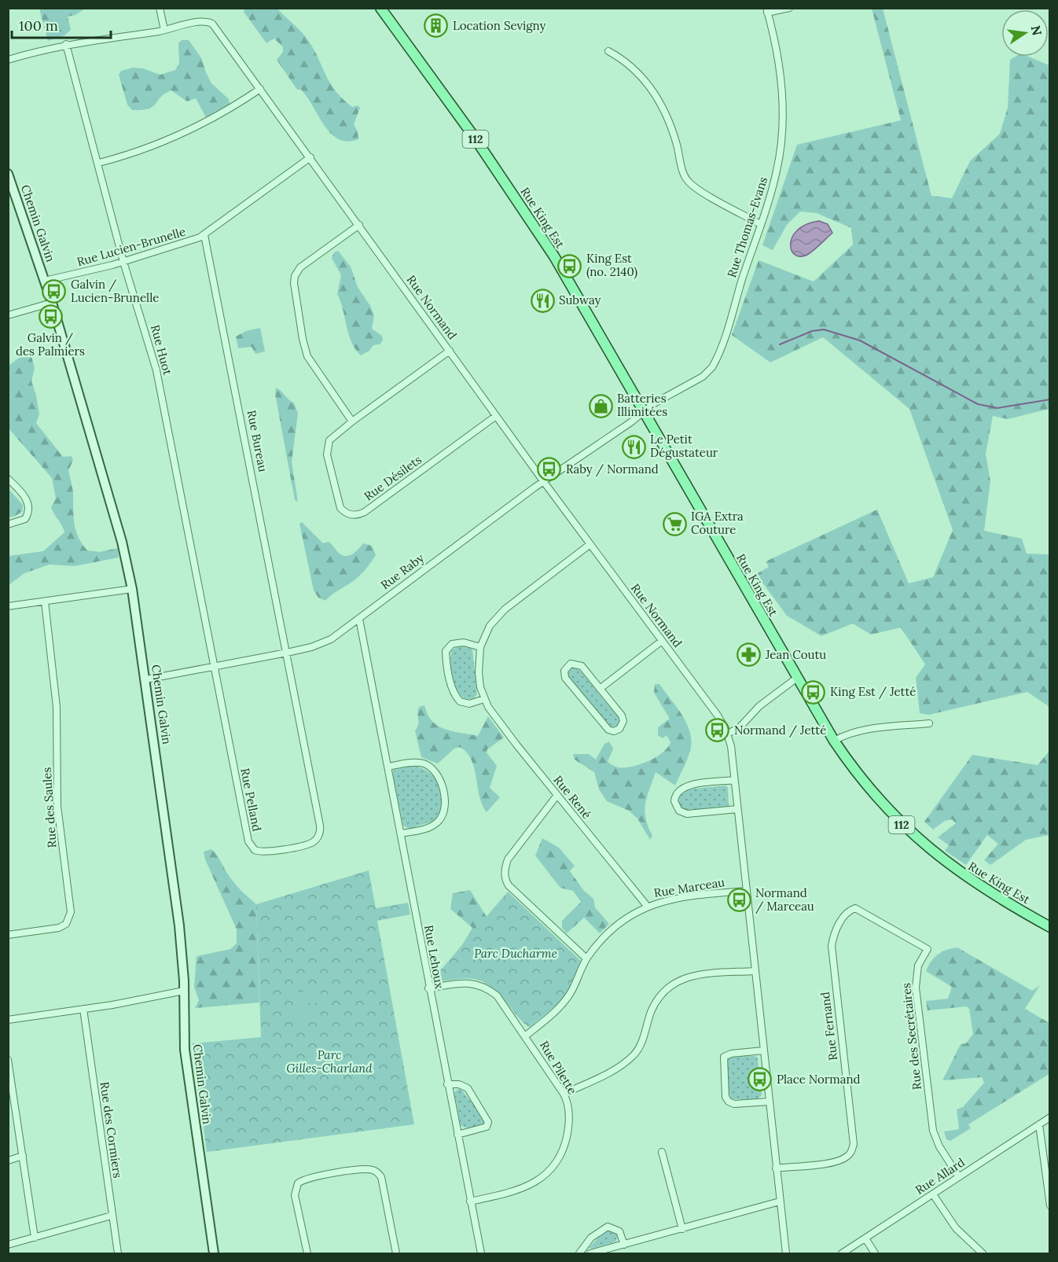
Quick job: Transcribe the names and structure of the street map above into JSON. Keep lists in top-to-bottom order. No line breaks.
{"streets":{"main road":["112","Rue King Est"],"street":["Chemin Galvin","Rue Thomas-Evans","Rue Lucien-Brunelle","Rue Normand","Rue Huot","Rue Bureau","Rue Désilets","Rue Raby","Rue René","Rue Pelland","Rue des Saules","Rue Marceau","Rue Lehoux","Rue Fernand","Rue des Secrétaires","Rue Pilette","Rue des Cormiers","Rue Allard"]},"crossings":[["Rue King Est","Rue Thomas-Evans"],["Rue King Est","Rue Raby"],["Chemin Galvin","Rue Lucien-Brunelle"],["Chemin Galvin","Rue Raby"],["Rue Thomas-Evans","Rue Raby"],["Rue Lucien-Brunelle","Rue Normand"],["Rue Lucien-Brunelle","Rue Huot"],["Rue Lucien-Brunelle","Rue Bureau"],["Rue Normand","Rue Huot"],["Rue Normand","Rue Désilets"],["Rue Normand","Rue Raby"],["Rue Normand","Rue René"],["Rue Normand","Rue Marceau"],["Rue Normand","Rue Fernand"],["Rue Huot","Rue Raby"],["Rue Huot","Rue Pelland"],["Rue Bureau","Rue Raby"],["Rue Bureau","Rue Pelland"],["Rue Raby","Rue Pelland"],["Rue Raby","Rue Lehoux"],["Rue René","Rue Marceau"],["Rue Marceau","Rue Pilette"],["Rue Lehoux","Rue Pilette"],["Rue Fernand","Rue des Secrétaires"],["Rue des Secrétaires","Rue Allard"]],"parks":["Parc Ducharme","Parc Gilles-Charland"],"places":{"building":["Location Sevigny"],"bus stop":["King Est (no. 2140)","Galvin / Lucien-Brunelle","Galvin / des Palmiers","Raby / Normand","King Est / Jetté","Normand / Jetté","Normand / Marceau","Place Normand"],"restaurant":["Subway","Le Petit Dégustateur"],"shop":["Batteries Illimitées"],"supermarket":["IGA Extra Couture"],"pharmacy":["Jean Coutu"]},"scale_bar":"100 m","north":"right"}
